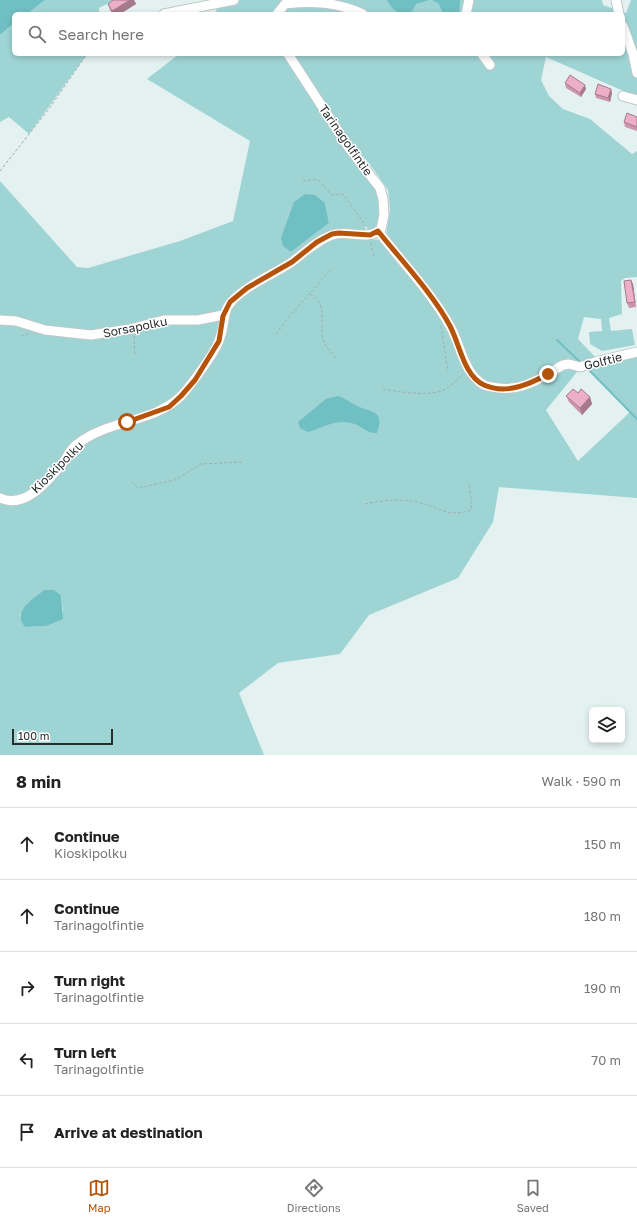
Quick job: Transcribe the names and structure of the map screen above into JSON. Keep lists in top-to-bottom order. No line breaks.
{"streets":{"street":["Tarinagolfintie","Sorsapolku","Golftie","Kioskipolku"]},"crossings":[["Sorsapolku","Kioskipolku"]],"scale_bar":"100 m","page":{"search":"Search here","scale":"100 m","heading":["8 min","Walk · 590 m"],"list":[["Continue","Kioskipolku","150 m"],["Continue","Tarinagolfintie","180 m"],["Turn right","Tarinagolfintie","190 m"],["Turn left","Tarinagolfintie","70 m"],"Arrive at destination"],"nav":["Map","Directions","Saved"]}}
